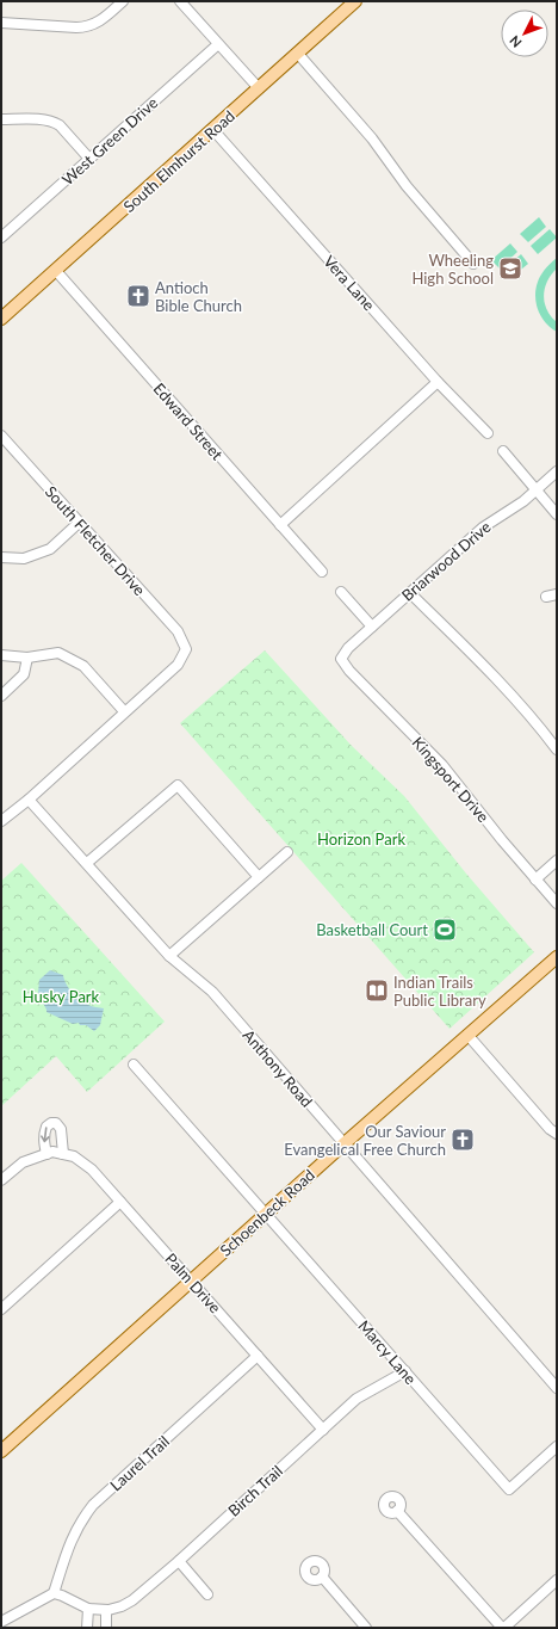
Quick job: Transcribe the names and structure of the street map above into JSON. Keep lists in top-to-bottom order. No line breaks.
{"streets":{"main road":["South Elmhurst Road","Schoenbeck Road"],"street":["West Green Drive","Vera Lane","Edward Street","South Fletcher Drive","Briarwood Drive","Kingsport Drive","Anthony Road","Palm Drive","Marcy Lane","Laurel Trail","Birch Trail"]},"crossings":[["South Elmhurst Road","Vera Lane"],["South Elmhurst Road","Edward Street"],["Briarwood Drive","Kingsport Drive"],["Anthony Road","Schoenbeck Road"],["Schoenbeck Road","Palm Drive"],["Schoenbeck Road","Marcy Lane"],["Palm Drive","Laurel Trail"],["Palm Drive","Birch Trail"],["Marcy Lane","Birch Trail"],["Laurel Trail","Birch Trail"]],"parks":["Horizon Park","Husky Park"],"places":{"school or university":["Wheeling High School"],"church":["Antioch Bible Church","Our Saviour Evangelical Free Church"],"sports":["Basketball Court"],"library":["Indian Trails Public Library"]},"north":"bottom left"}
